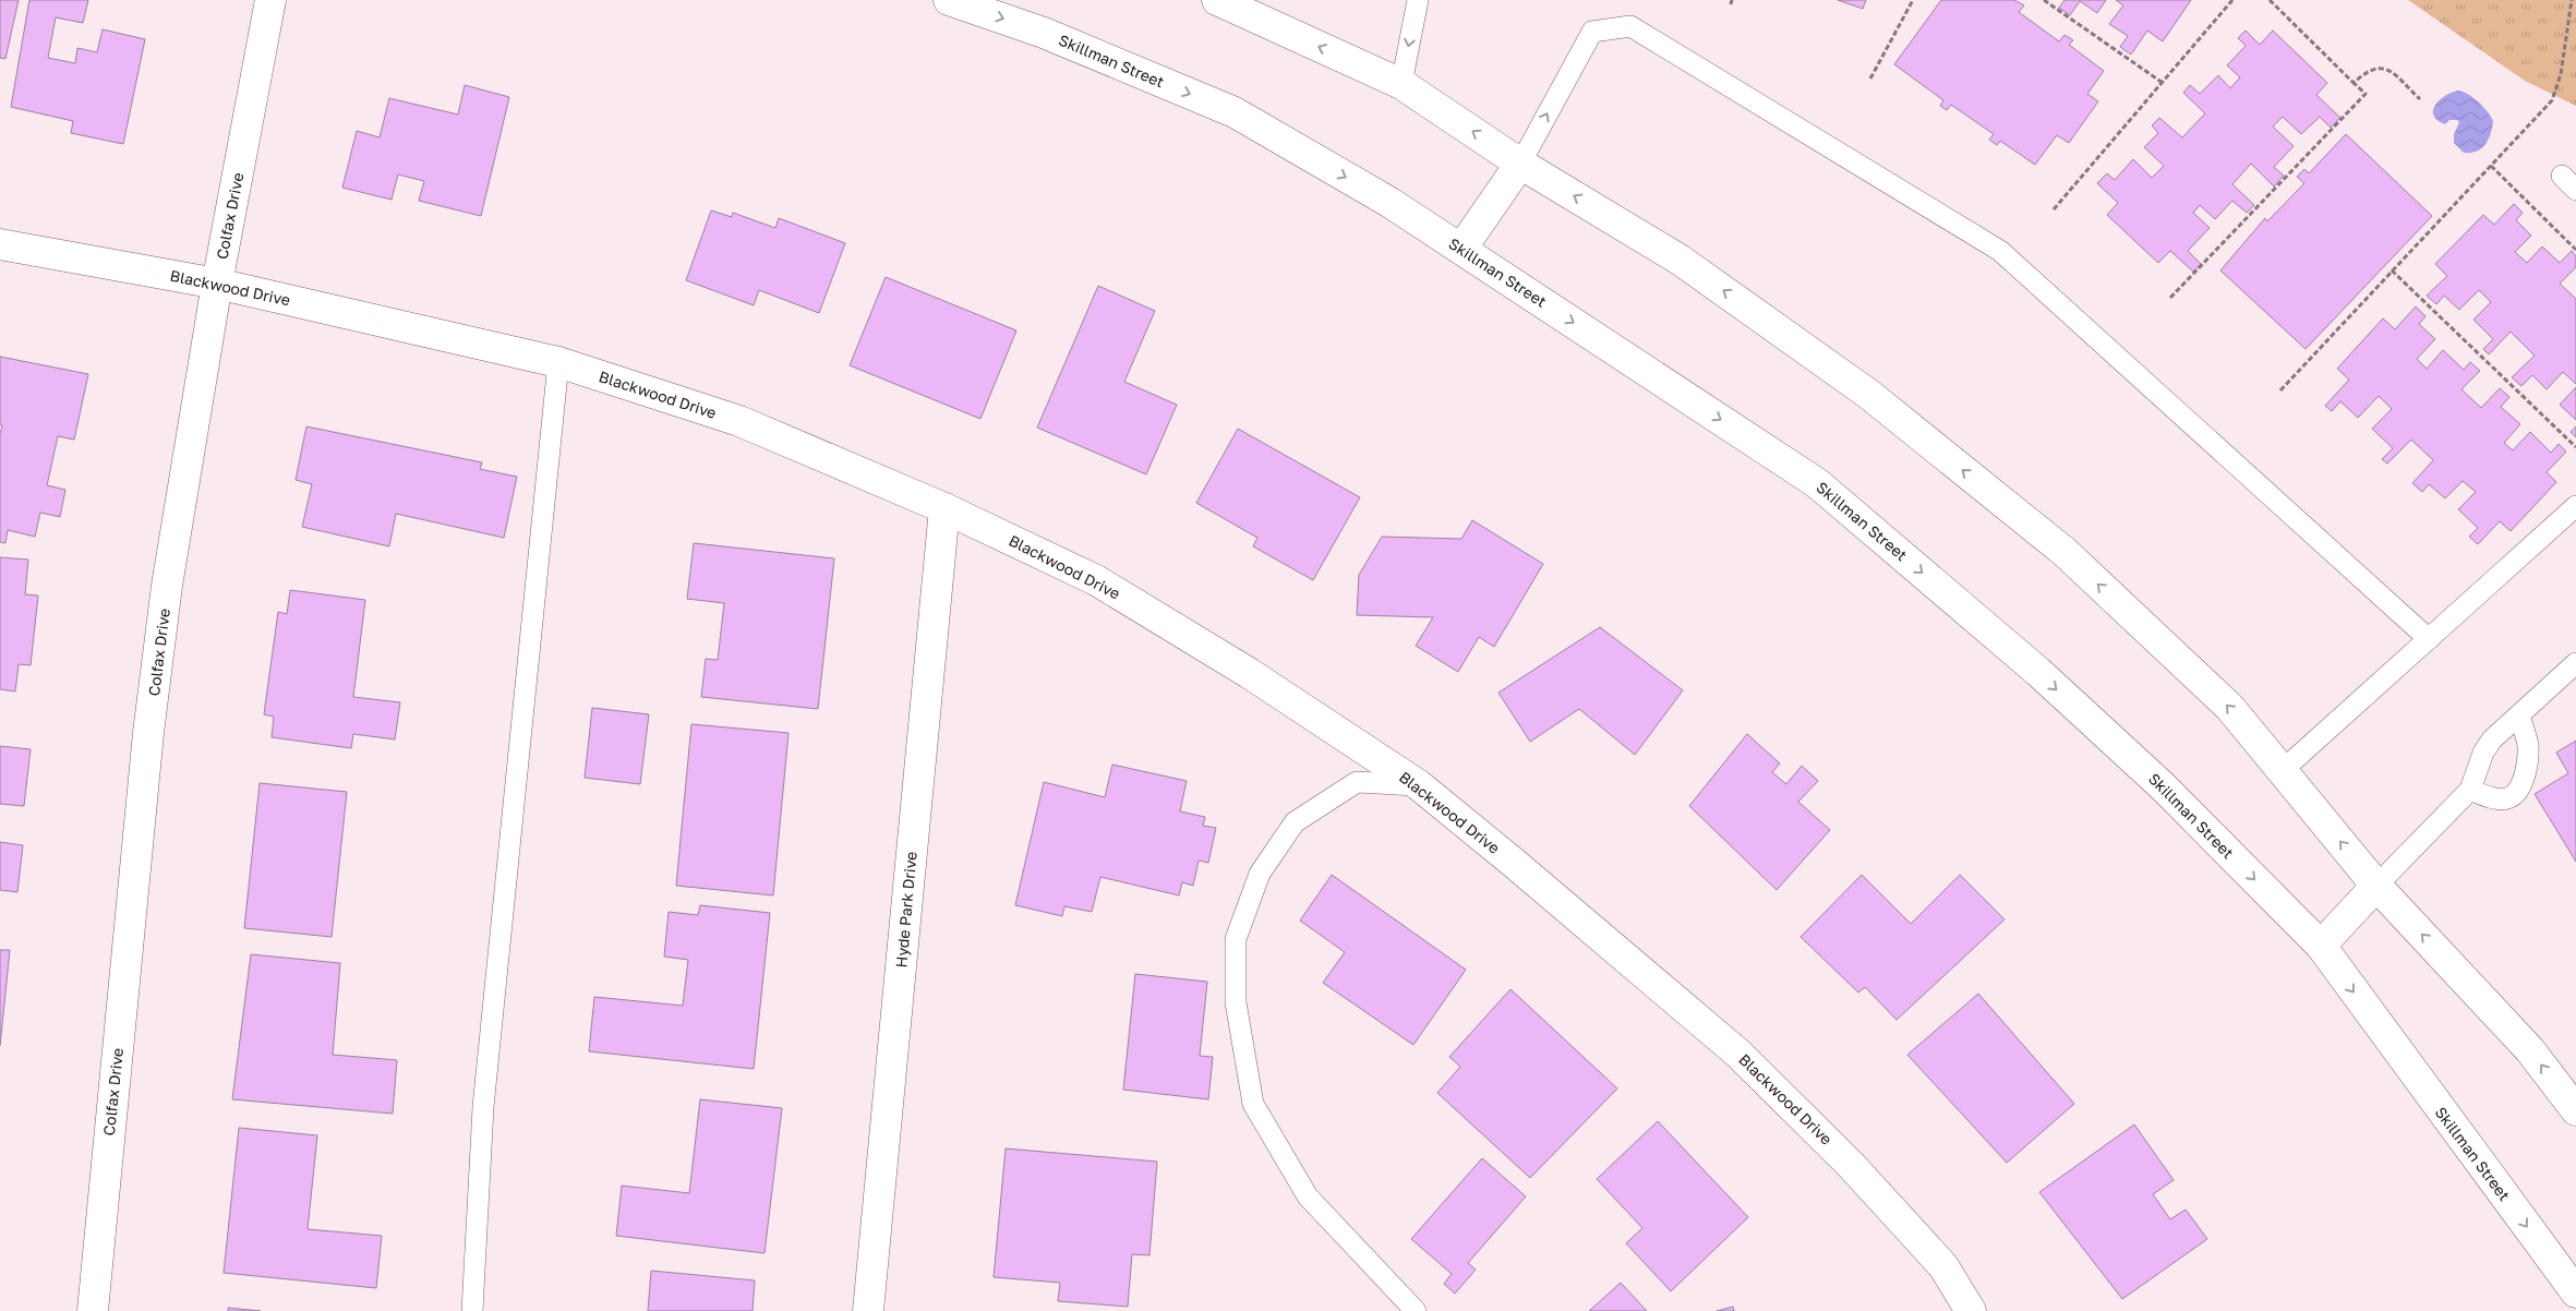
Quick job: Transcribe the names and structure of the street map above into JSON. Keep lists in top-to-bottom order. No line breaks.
{"streets":{"street":["Skillman Street","Colfax Drive","Blackwood Drive","Hyde Park Drive"]},"crossings":[["Colfax Drive","Blackwood Drive"],["Blackwood Drive","Hyde Park Drive"]]}
